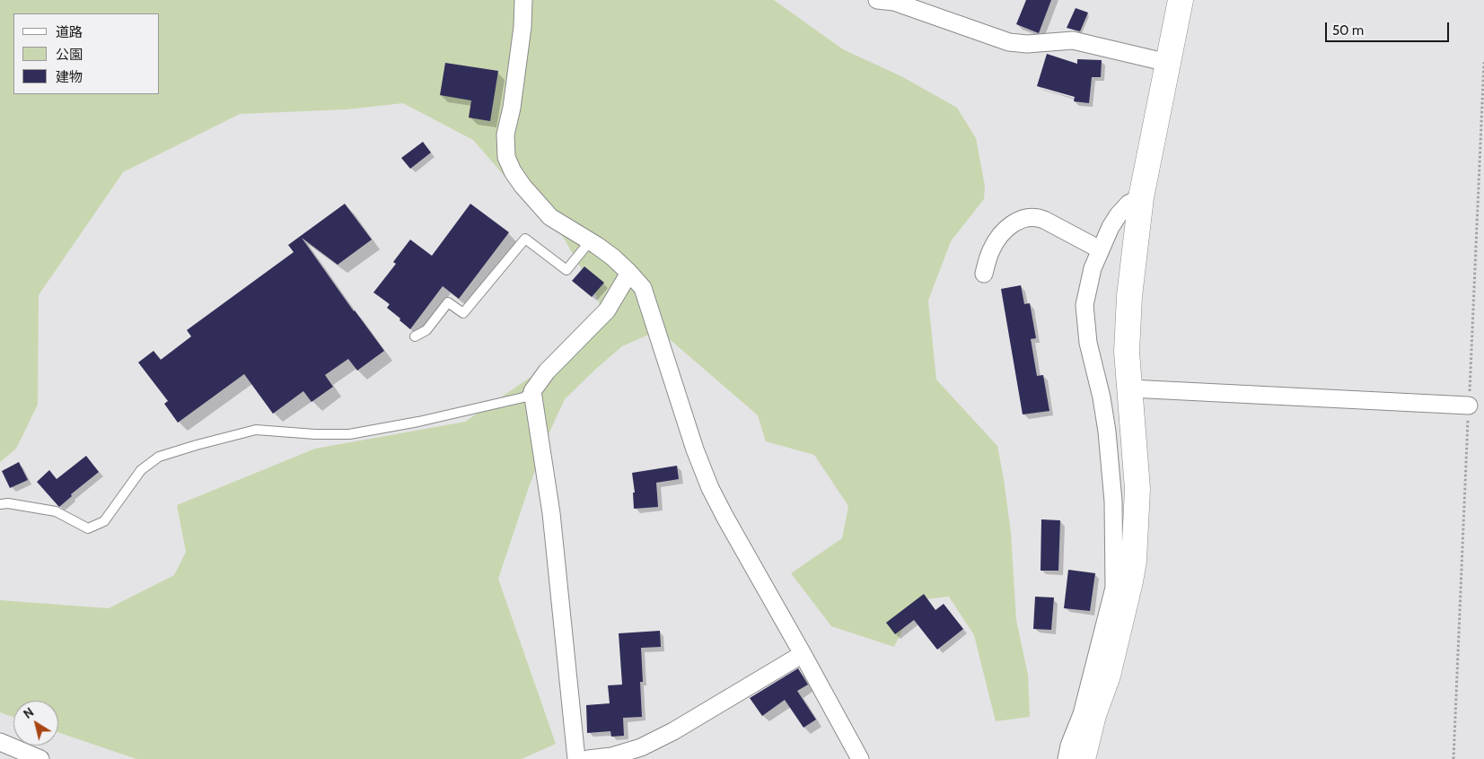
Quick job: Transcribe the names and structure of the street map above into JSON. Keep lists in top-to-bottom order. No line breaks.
{"legend":["道路","公園","建物"],"scale_bar":"50 m","north":"top left"}
